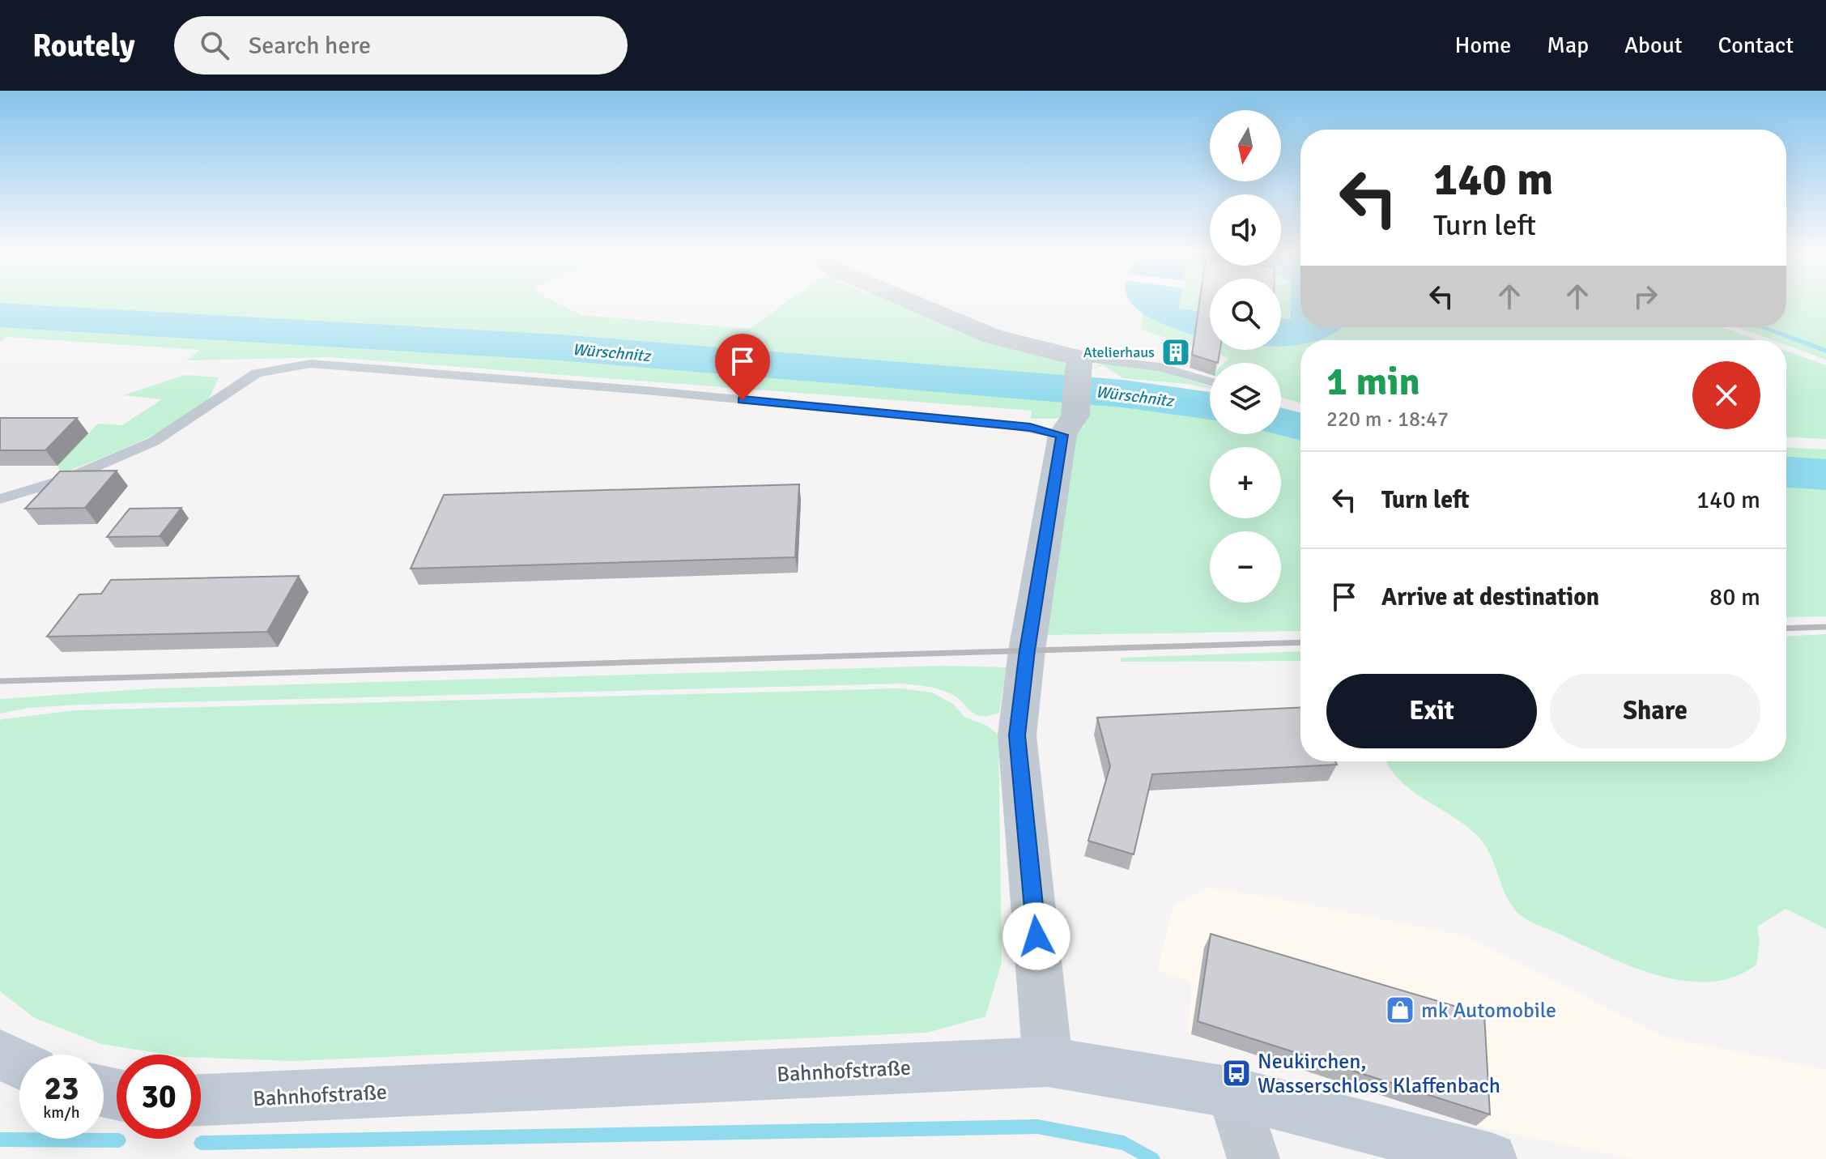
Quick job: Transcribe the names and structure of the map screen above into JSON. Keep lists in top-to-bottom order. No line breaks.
{"streets":{"main road":["Bahnhofstraße"]},"water":["Würschnitz"],"places":{"building":["Atelierhaus"],"shop":["mk Automobile"],"bus stop":["Neukirchen, Wasserschloss Klaffenbach"]},"north":"bottom","page":{"header":"Routely","search":"Search here","nav":["Home","Map","About","Contact"],"map_buttons":["+","−"],"turn":["140 m","Turn left"],"heading":["1 min","220 m · 18:47"],"list":[{"name":"Turn left","value":"140 m"},{"name":"Arrive at destination","value":"80 m"}],"buttons":["Exit","Share"],"speed":"23 km/h","limit":"30"}}
